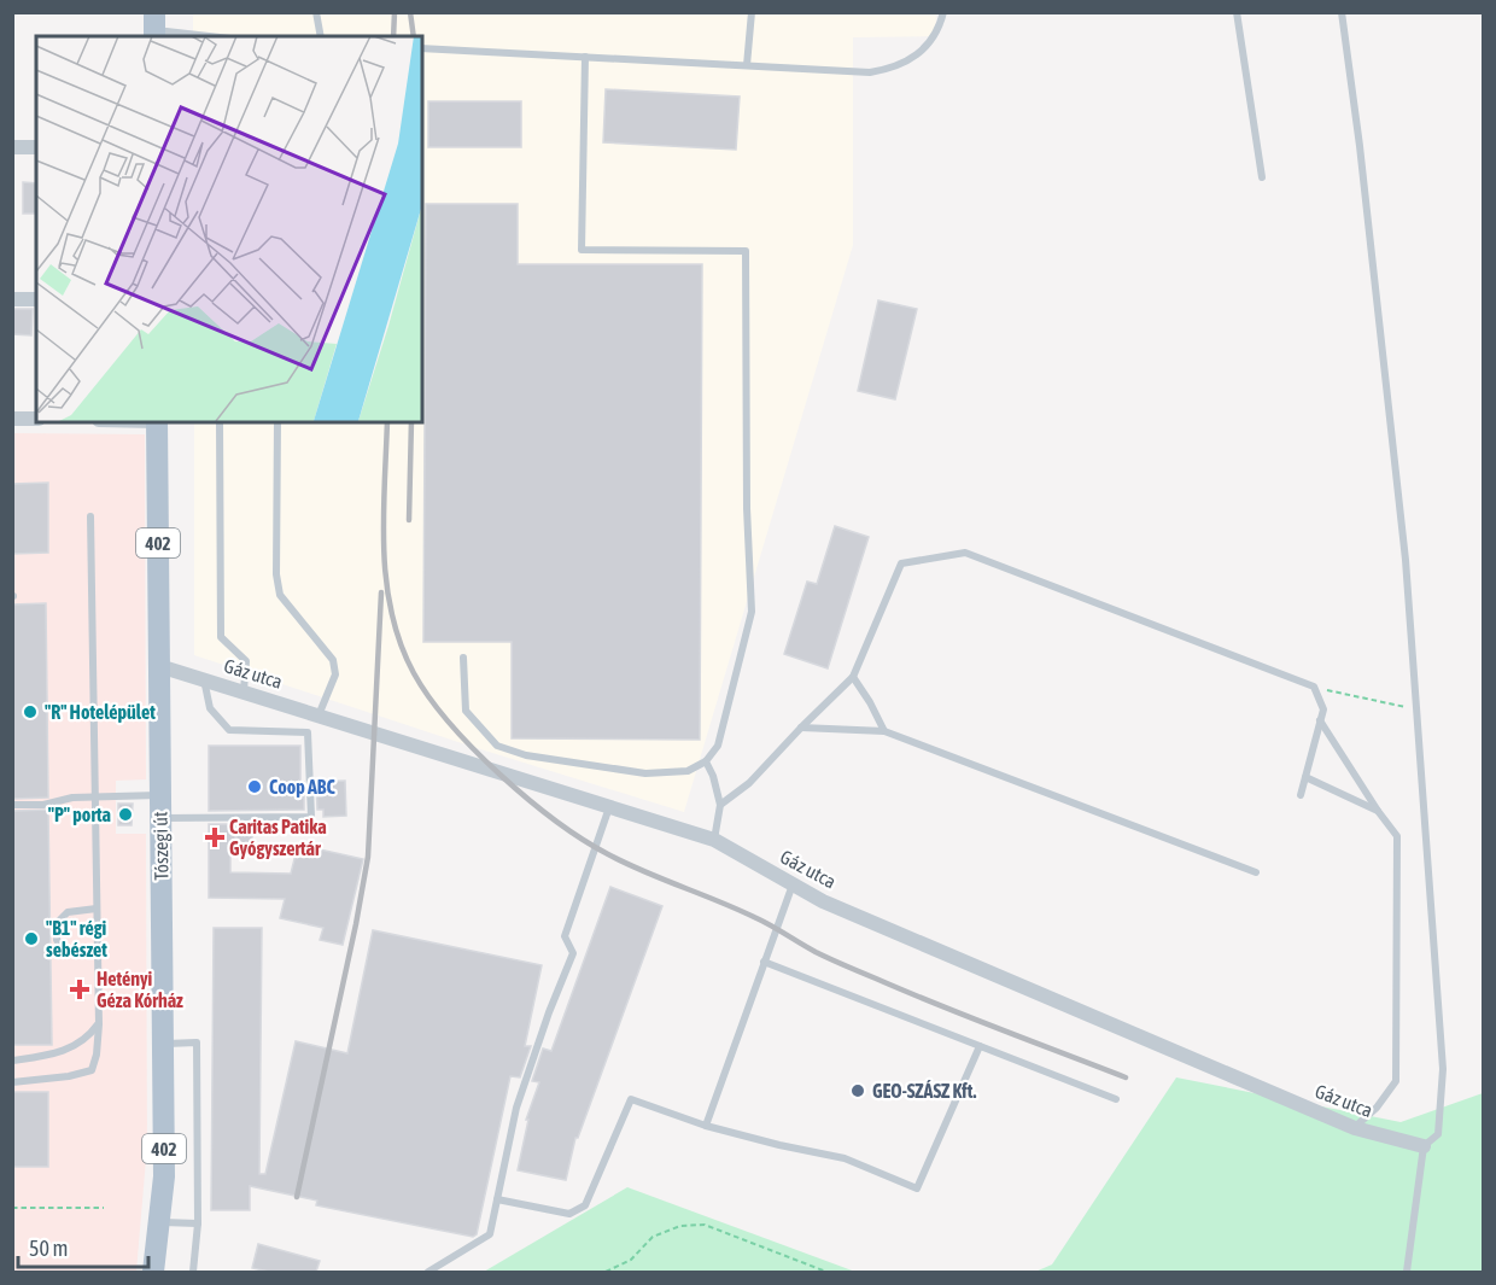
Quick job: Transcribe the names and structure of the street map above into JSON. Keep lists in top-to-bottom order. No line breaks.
{"streets":{"main road":["402","Tószegi út"],"street":["Gáz utca"]},"crossings":[["Gáz utca","Tószegi út"]],"places":{"other":["\"R\" Hotelépület","Coop ABC","\"P\" porta","\"B1\" régi sebészet","GEO-SZÁSZ Kft."],"health":["Caritas Patika Gyógyszertár","Hetényi Géza Kórház"]},"scale_bar":"50 m"}
